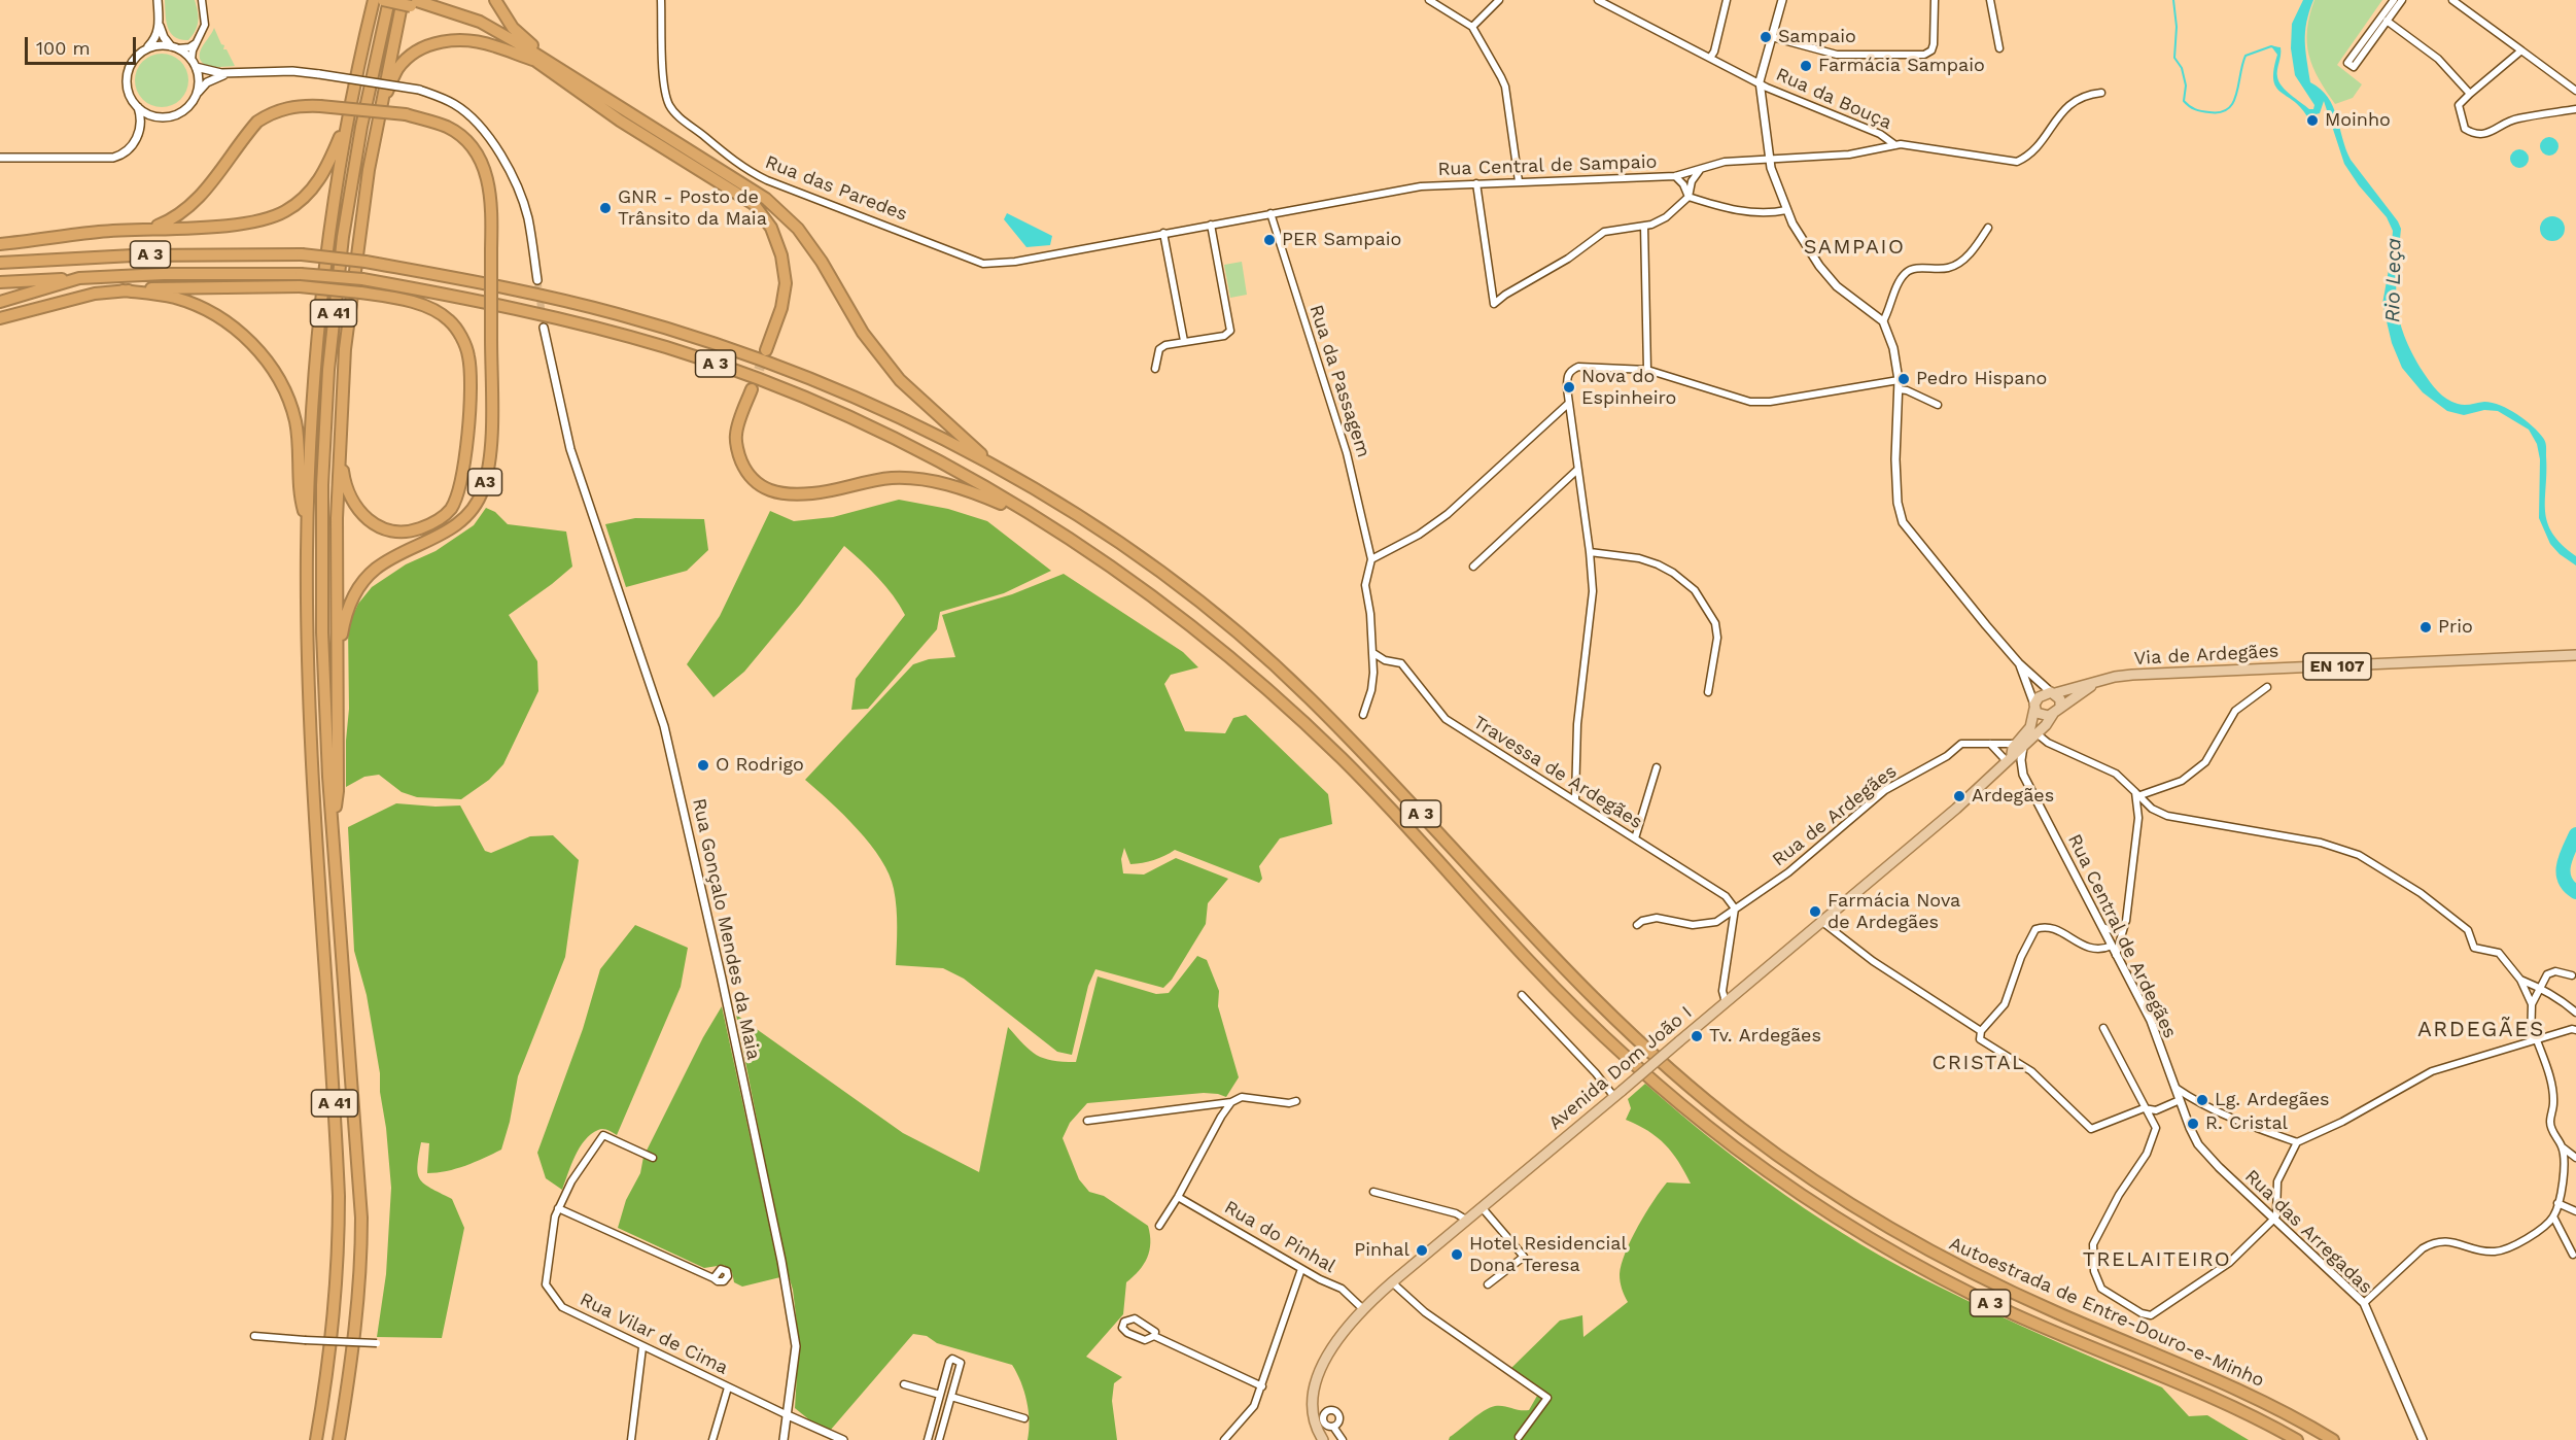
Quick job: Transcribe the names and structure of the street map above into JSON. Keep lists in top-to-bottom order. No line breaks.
{"streets":{"highway":["A 3","A 41","A3","Autoestrada de Entre-Douro-e-Minho"],"main road":["Via de Ardegães","EN 107","Avenida Dom João I"],"street":["Rua da Bouça","Rua Central de Sampaio","Rua das Paredes","Rua da Passagem","Travessa de Ardegães","Rua de Ardegães","Rua Gonçalo Mendes da Maia","Rua Central de Ardegães","Rua das Arregadas","Rua do Pinhal","Rua Vilar de Cima"]},"crossings":[["Rua da Bouça","Rua Central de Sampaio"],["Rua Central de Sampaio","Rua das Paredes"],["Rua Central de Sampaio","Rua da Passagem"],["A 3","Autoestrada de Entre-Douro-e-Minho"],["Via de Ardegães","EN 107"],["Via de Ardegães","Avenida Dom João I"],["EN 107","Avenida Dom João I"],["Travessa de Ardegães","Rua de Ardegães"],["Rua de Ardegães","Rua Central de Ardegães"],["Rua de Ardegães","Avenida Dom João I"],["Rua Gonçalo Mendes da Maia","Rua Vilar de Cima"],["Rua Central de Ardegães","Avenida Dom João I"],["Rua Central de Ardegães","Rua das Arregadas"],["Avenida Dom João I","Rua do Pinhal"]],"districts":["SAMPAIO","ARDEGÃES","CRISTAL","TRELAITEIRO"],"water":["Rio Leça"],"places":["Sampaio","Farmácia Sampaio","Moinho","GNR - Posto de Trânsito da Maia","PER Sampaio","Pedro Hispano","Nova do Espinheiro","Prio","O Rodrigo","Ardegães","Farmácia Nova de Ardegães","Tv. Ardegães","Lg. Ardegães","R. Cristal","Pinhal","Hotel Residencial Dona Teresa"],"scale_bar":"100 m"}
